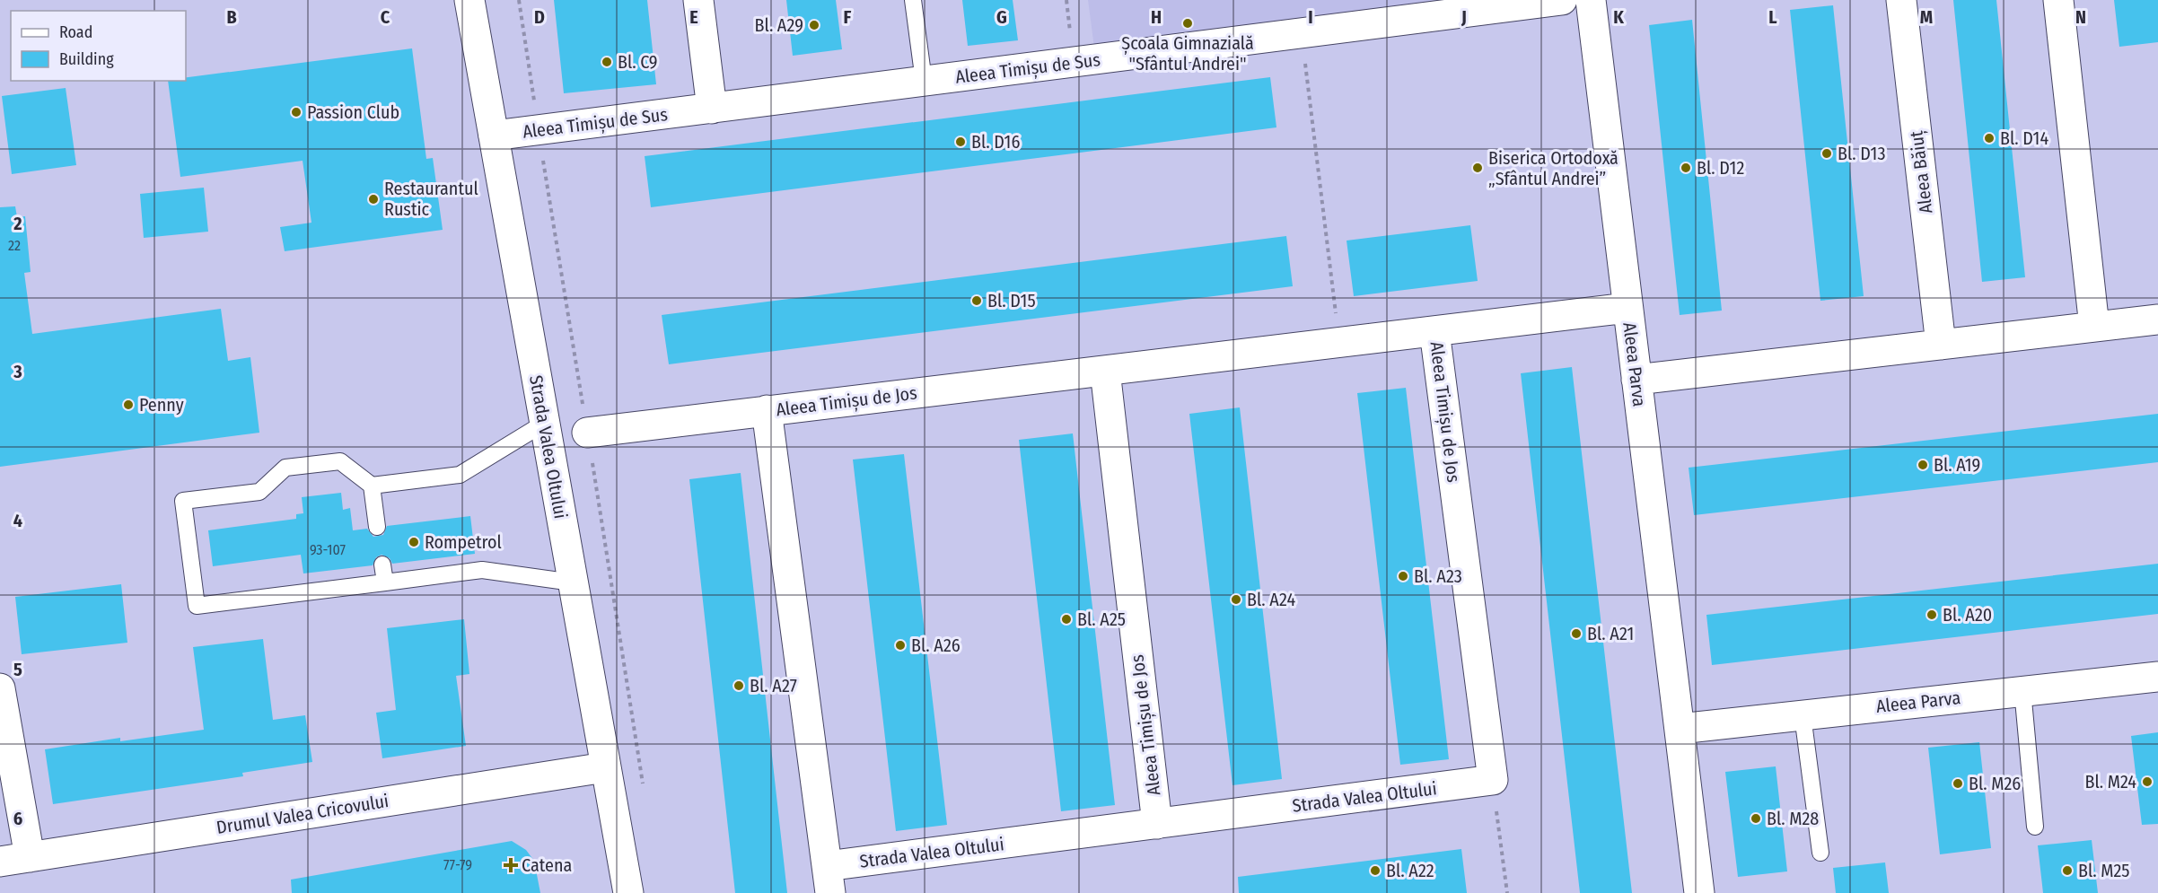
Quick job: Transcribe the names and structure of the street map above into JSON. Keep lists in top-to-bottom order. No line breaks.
{"streets":{"street":["Aleea Timișu de Sus","Aleea Băiuț","Aleea Parva","Aleea Timișu de Jos","Strada Valea Oltului","Drumul Valea Cricovului"]},"crossings":[["Aleea Timișu de Sus","Strada Valea Oltului"],["Aleea Parva","Aleea Timișu de Jos"],["Aleea Timișu de Jos","Strada Valea Oltului"],["Strada Valea Oltului","Drumul Valea Cricovului"]],"places":{"other":["Școala Gimnazială \"Sfântul Andrei\"","Bl. A29","Bl. C9","Passion Club","Bl. D14","Bl. D16","Bl. D13","Biserica Ortodoxă „Sfântul Andrei”","Bl. D12","Restaurantul Rustic","Bl. D15","Penny","Bl. A19","Rompetrol","Bl. A23","Bl. A24","Bl. A20","Bl. A25","Bl. A21","Bl. A26","Bl. A27","Bl. M24","Bl. M26","Bl. M28","Bl. A22","Bl. M25"],"health":["Catena"]},"house_numbers":["22","93-107","77-79"],"legend":["Road","Building"],"grid":{"columns":["B","C","D","E","F","G","H","I","J","K","L","M","N"],"rows":["2","3","4","5","6"]}}
